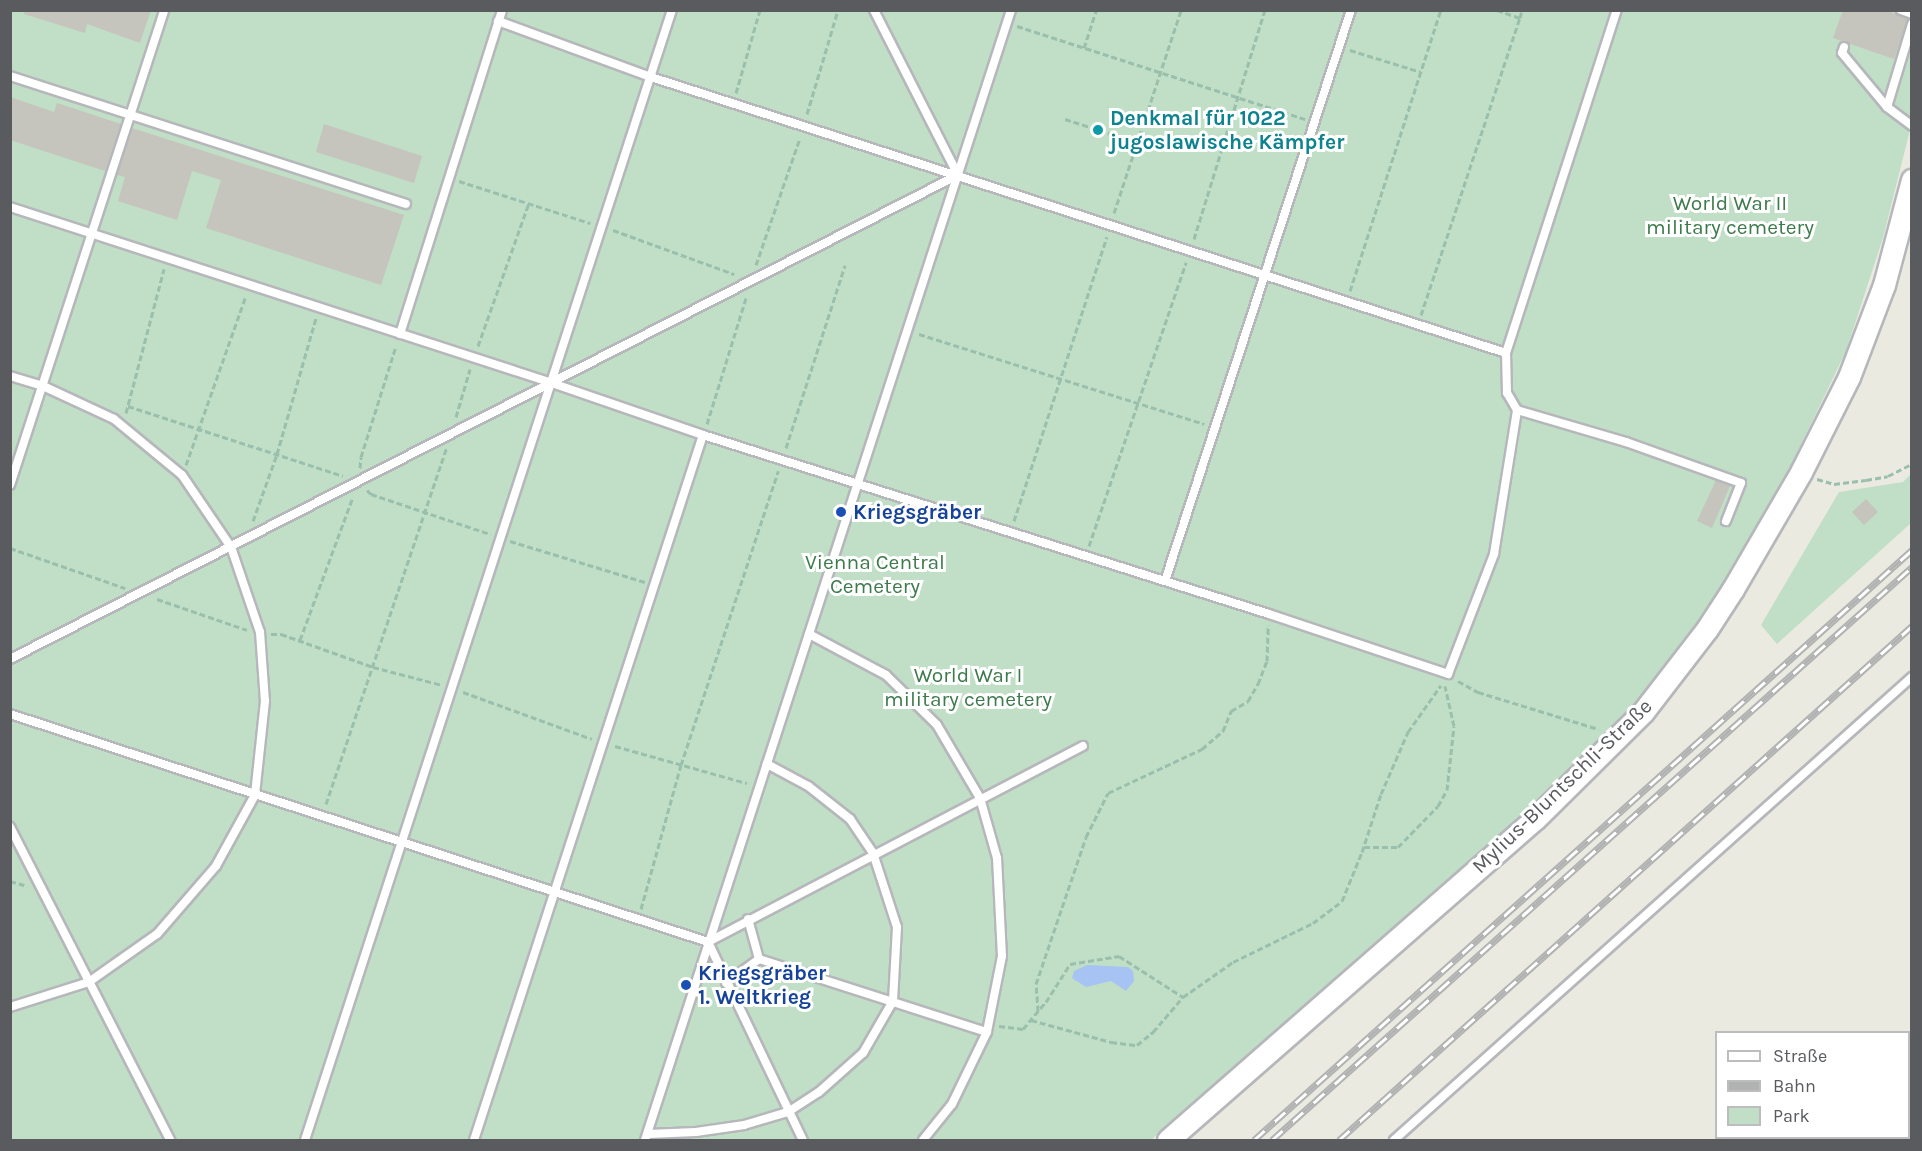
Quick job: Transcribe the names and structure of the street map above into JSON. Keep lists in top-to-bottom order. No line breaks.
{"streets":{"street":["Mylius-Bluntschli-Straße"]},"parks":["World War II military cemetery","Vienna Central Cemetery","World War I military cemetery"],"places":["Denkmal für 1022 jugoslawische Kämpfer","Kriegsgräber","Kriegsgräber 1. Weltkrieg"],"legend":["Straße","Bahn","Park"]}
